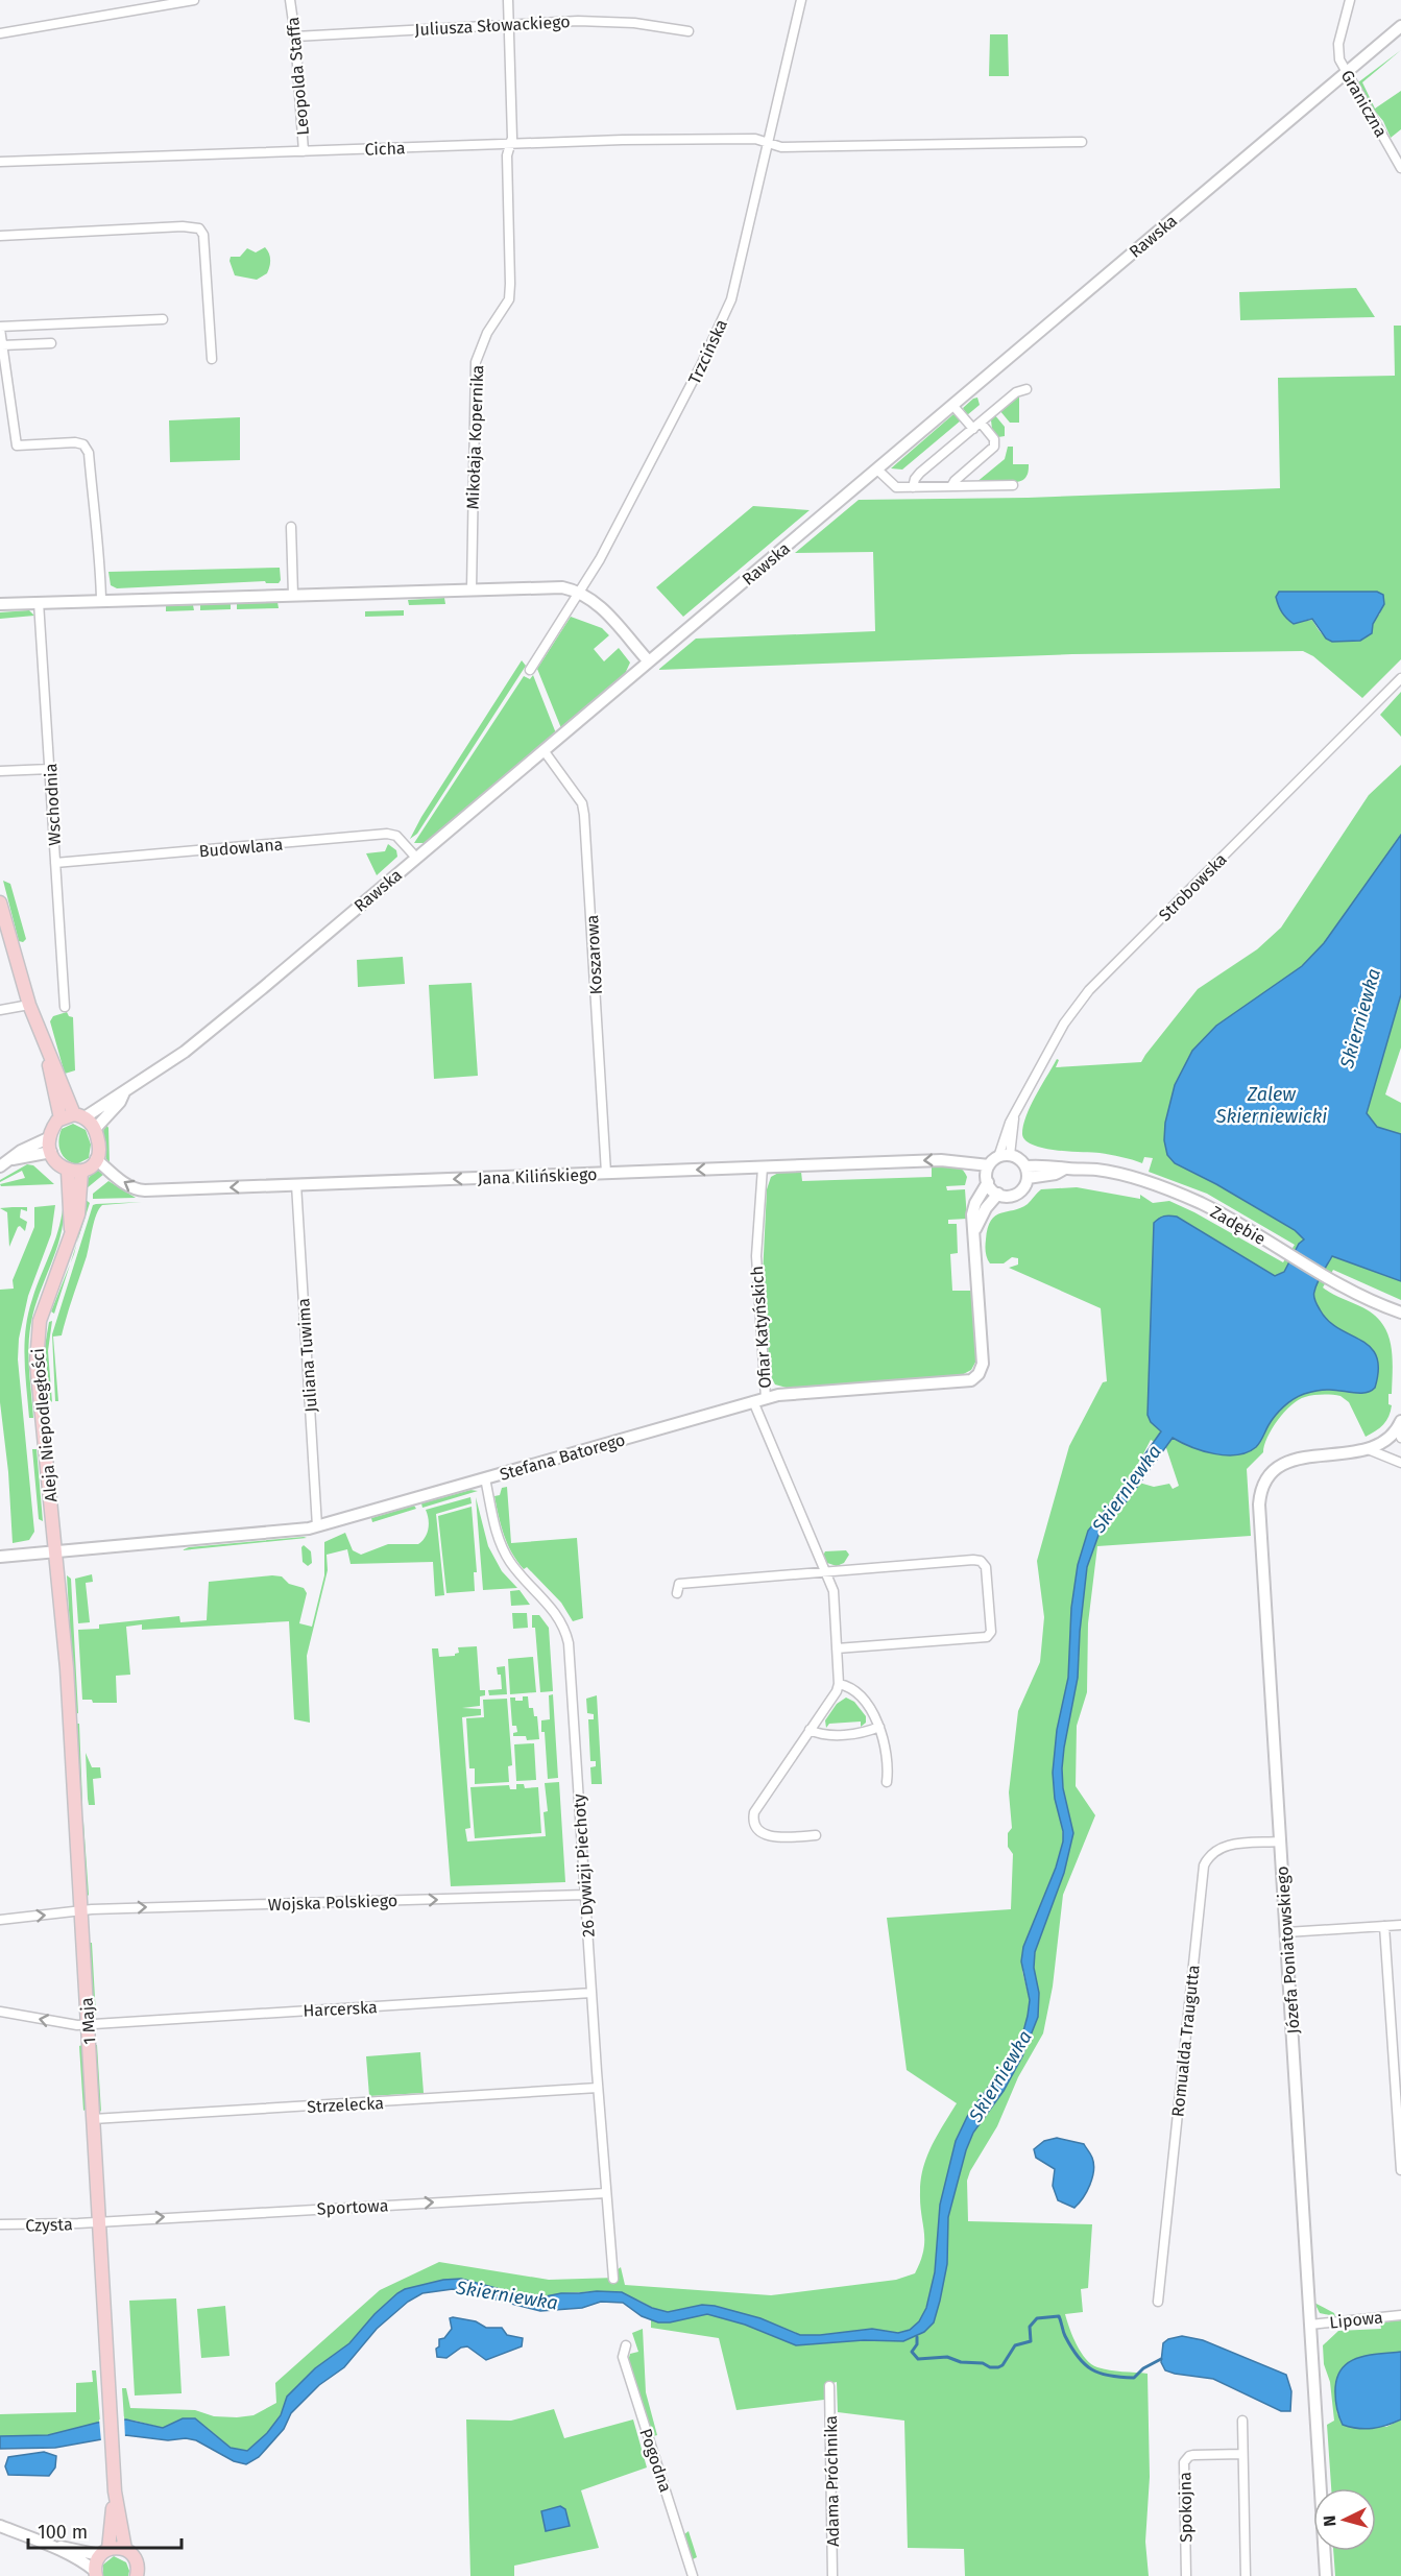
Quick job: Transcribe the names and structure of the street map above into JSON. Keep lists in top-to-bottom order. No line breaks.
{"streets":{"main road":["Aleja Niepodległości","1 Maja"],"street":["Juliusza Słowackiego","Leopolda Staffa","Graniczna","Cicha","Rawska","Trzcińska","Mikołaja Kopernika","Wschodnia","Budowlana","Strobowska","Koszarowa","Jana Kilińskiego","Zadębie","Ofiar Katyńskich","Juliana Tuwima","Stefana Batorego","26 Dywizji Piechoty","Wojska Polskiego","Józefa Poniatowskiego","Harcerska","Romualda Traugutta","Strzelecka","Sportowa","Czysta","Lipowa","Pogodna","Adama Próchnika","Spokojna"]},"crossings":[["Juliusza Słowackiego","Leopolda Staffa"],["Juliusza Słowackiego","Mikołaja Kopernika"],["Leopolda Staffa","Cicha"],["Graniczna","Rawska"],["Cicha","Trzcińska"],["Cicha","Mikołaja Kopernika"],["Rawska","Budowlana"],["Rawska","Koszarowa"],["Rawska","Jana Kilińskiego"],["Rawska","Aleja Niepodległości"],["Wschodnia","Budowlana"],["Strobowska","Jana Kilińskiego"],["Strobowska","Zadębie"],["Strobowska","Stefana Batorego"],["Koszarowa","Jana Kilińskiego"],["Jana Kilińskiego","Zadębie"],["Jana Kilińskiego","Ofiar Katyńskich"],["Jana Kilińskiego","Juliana Tuwima"],["Jana Kilińskiego","Aleja Niepodległości"],["Jana Kilińskiego","Stefana Batorego"],["Zadębie","Stefana Batorego"],["Ofiar Katyńskich","Stefana Batorego"],["Juliana Tuwima","Stefana Batorego"],["Aleja Niepodległości","Stefana Batorego"],["Aleja Niepodległości","1 Maja"],["Stefana Batorego","26 Dywizji Piechoty"],["Stefana Batorego","1 Maja"],["26 Dywizji Piechoty","Wojska Polskiego"],["26 Dywizji Piechoty","Harcerska"],["26 Dywizji Piechoty","Strzelecka"],["26 Dywizji Piechoty","Sportowa"],["Wojska Polskiego","1 Maja"],["Józefa Poniatowskiego","Romualda Traugutta"],["Józefa Poniatowskiego","Lipowa"],["Harcerska","1 Maja"],["1 Maja","Strzelecka"],["1 Maja","Sportowa"],["1 Maja","Czysta"],["Sportowa","Czysta"]],"one_way":["Jana Kilińskiego","Wojska Polskiego","Sportowa"],"water":["Skierniewka","Zalew Skierniewicki"],"scale_bar":"100 m","north":"left"}
